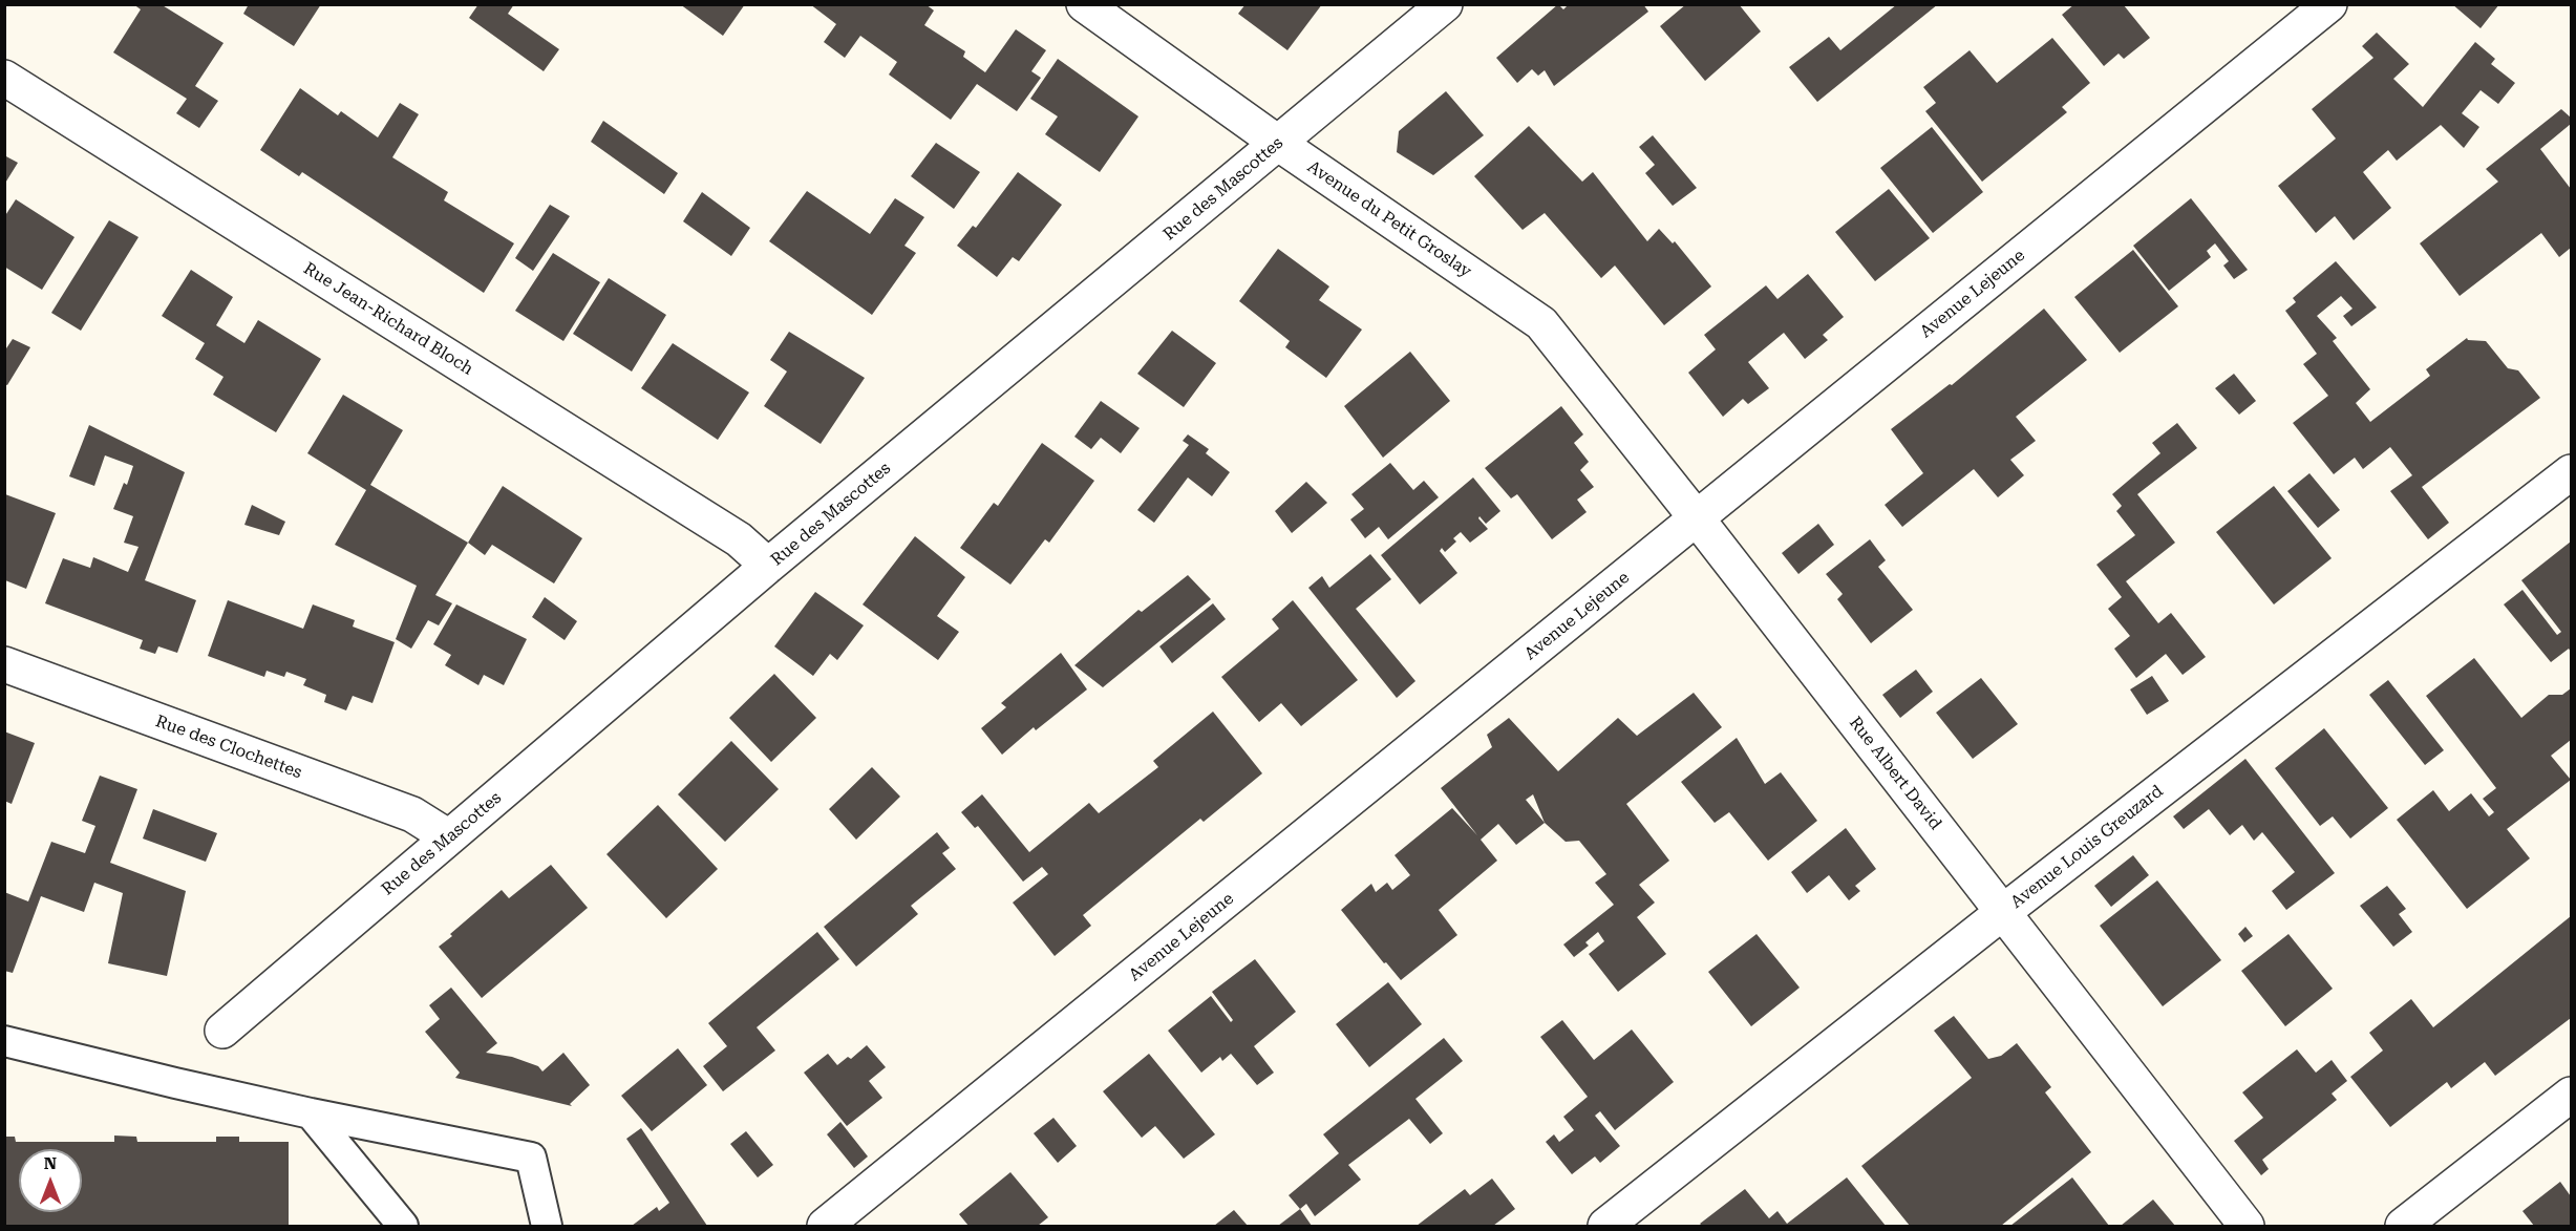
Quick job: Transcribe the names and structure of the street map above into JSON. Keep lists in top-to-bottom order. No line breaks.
{"streets":{"street":["Rue des Mascottes","Avenue du Petit Groslay","Avenue Lejeune","Rue Jean-Richard Bloch","Rue des Clochettes","Rue Albert David","Avenue Louis Greuzard"]},"crossings":[["Rue des Mascottes","Avenue du Petit Groslay"],["Rue des Mascottes","Rue Jean-Richard Bloch"],["Rue des Mascottes","Rue des Clochettes"],["Avenue du Petit Groslay","Rue Albert David"],["Avenue Lejeune","Rue Albert David"],["Rue Albert David","Avenue Louis Greuzard"]],"north":"top"}
